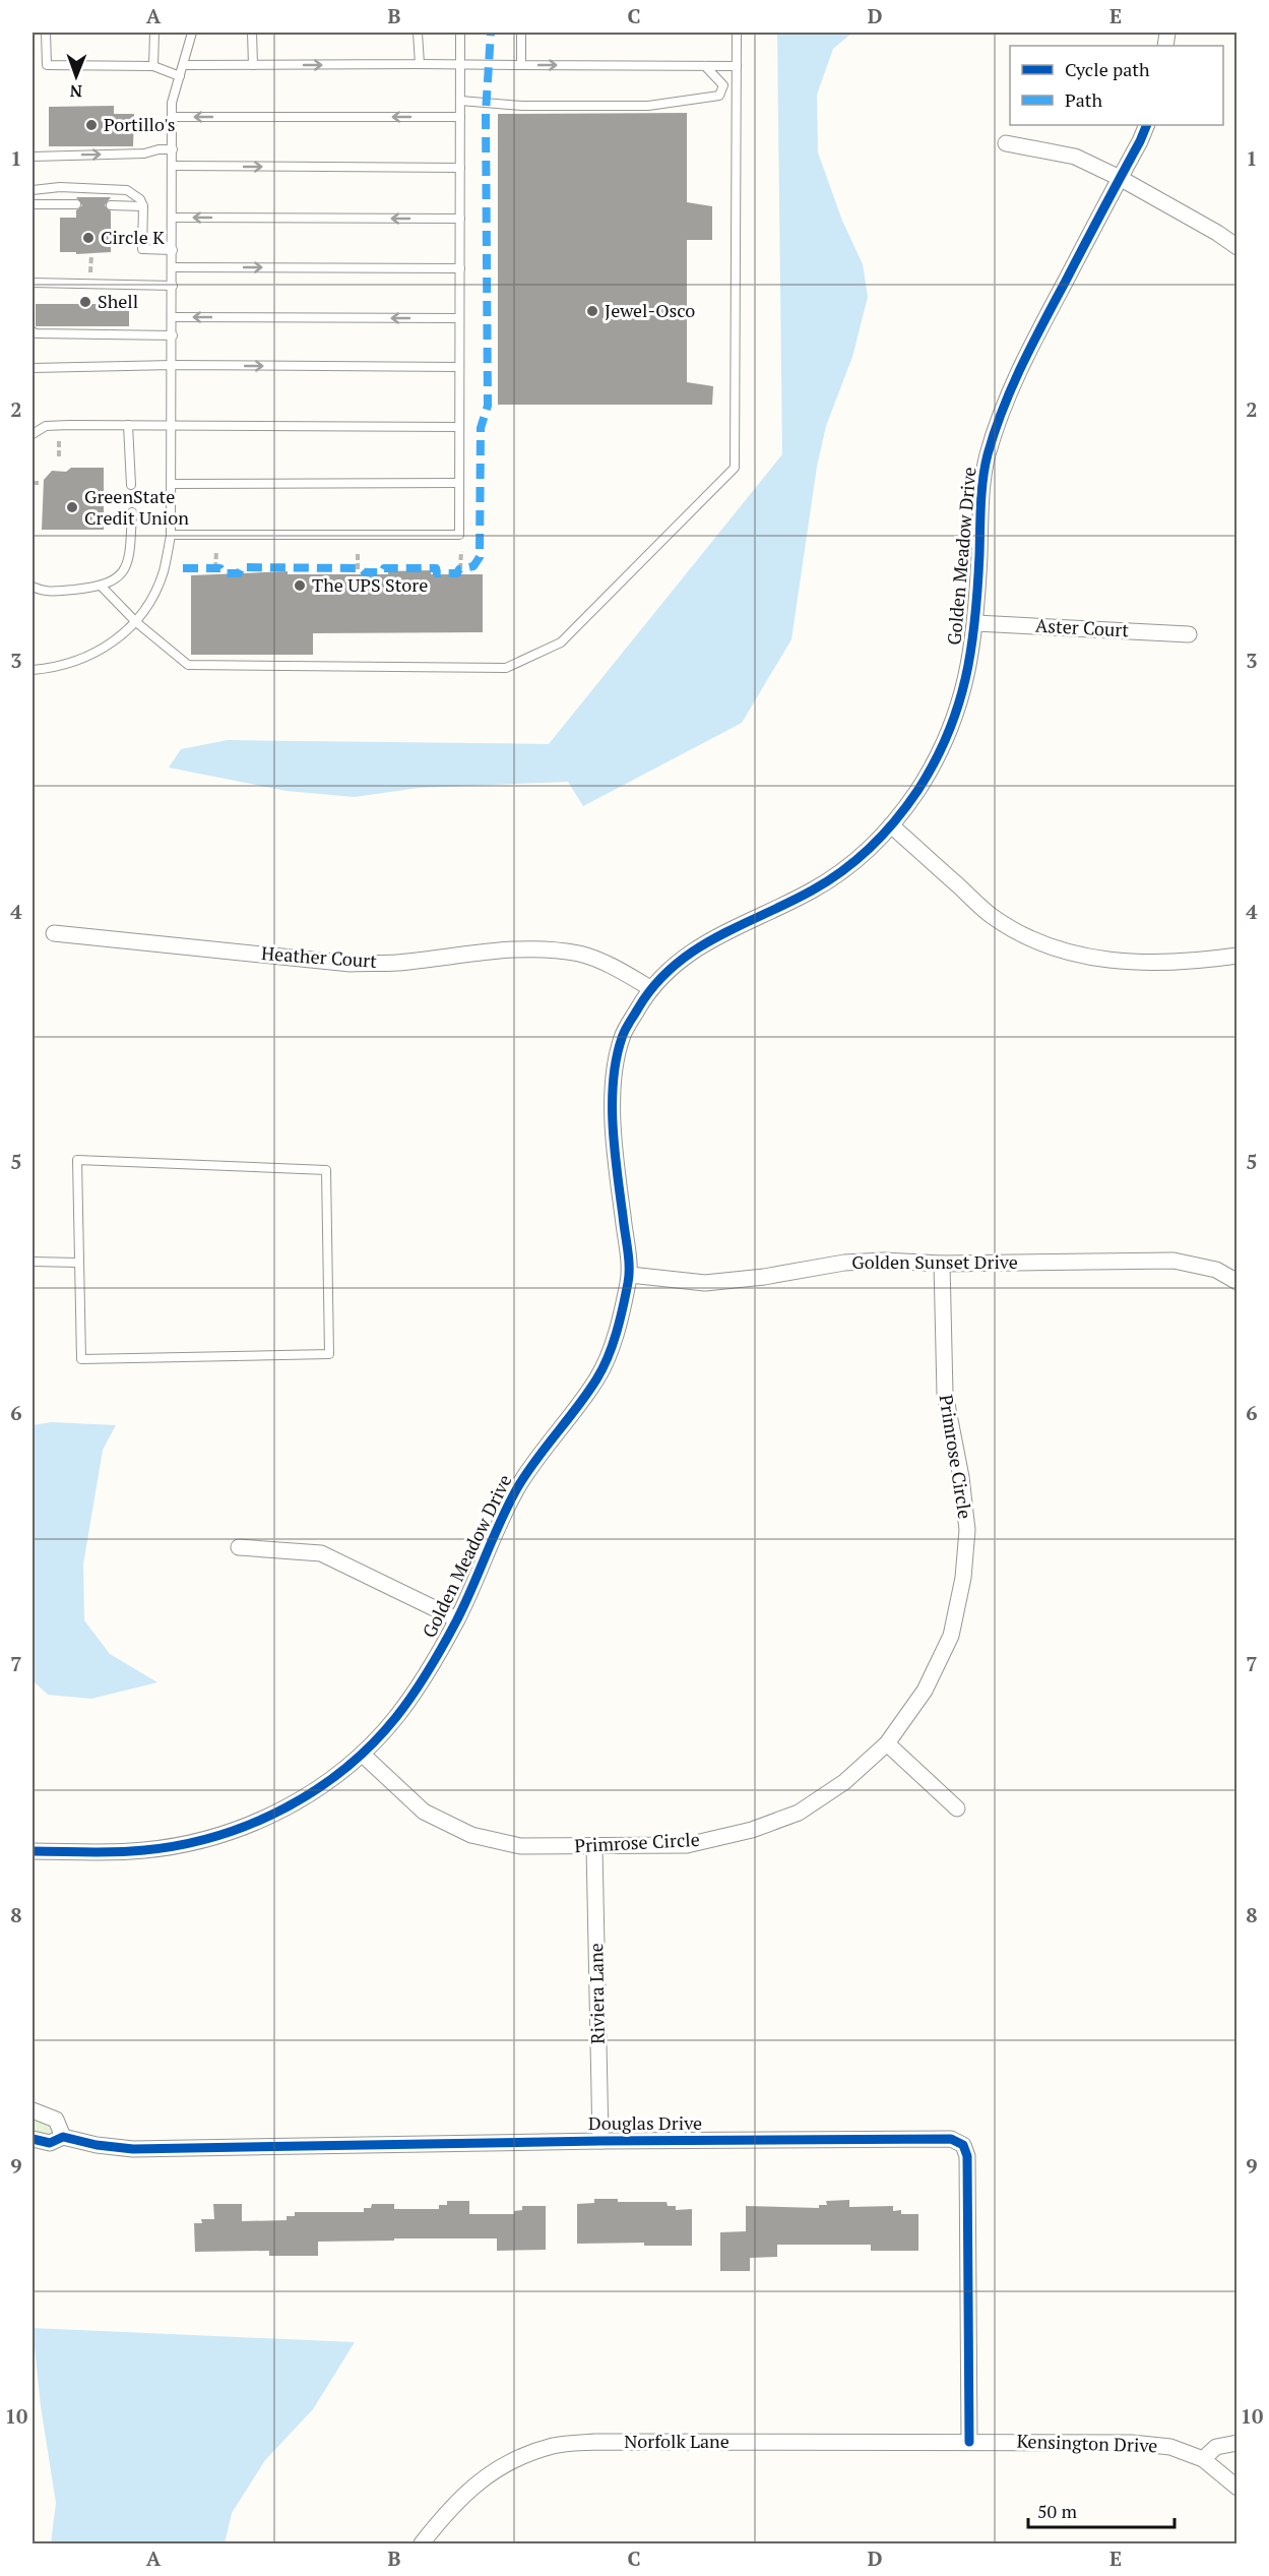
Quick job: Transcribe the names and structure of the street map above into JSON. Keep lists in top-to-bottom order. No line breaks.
{"streets":{"street":["Golden Meadow Drive","Aster Court","Heather Court","Golden Sunset Drive","Primrose Circle","Riviera Lane","Douglas Drive","Norfolk Lane","Kensington Drive"]},"crossings":[["Golden Meadow Drive","Aster Court"],["Golden Meadow Drive","Heather Court"],["Golden Meadow Drive","Golden Sunset Drive"],["Golden Meadow Drive","Primrose Circle"],["Golden Sunset Drive","Primrose Circle"],["Primrose Circle","Riviera Lane"],["Riviera Lane","Douglas Drive"],["Douglas Drive","Norfolk Lane"],["Douglas Drive","Kensington Drive"],["Norfolk Lane","Kensington Drive"]],"places":["Portillo's","Circle K","Shell","Jewel-Osco","GreenState Credit Union","The UPS Store"],"legend":["Cycle path","Path"],"scale_bar":"50 m","north":"bottom","grid":{"columns":["A","B","C","D","E"],"rows":["1","2","3","4","5","6","7","8","9","10"]}}
